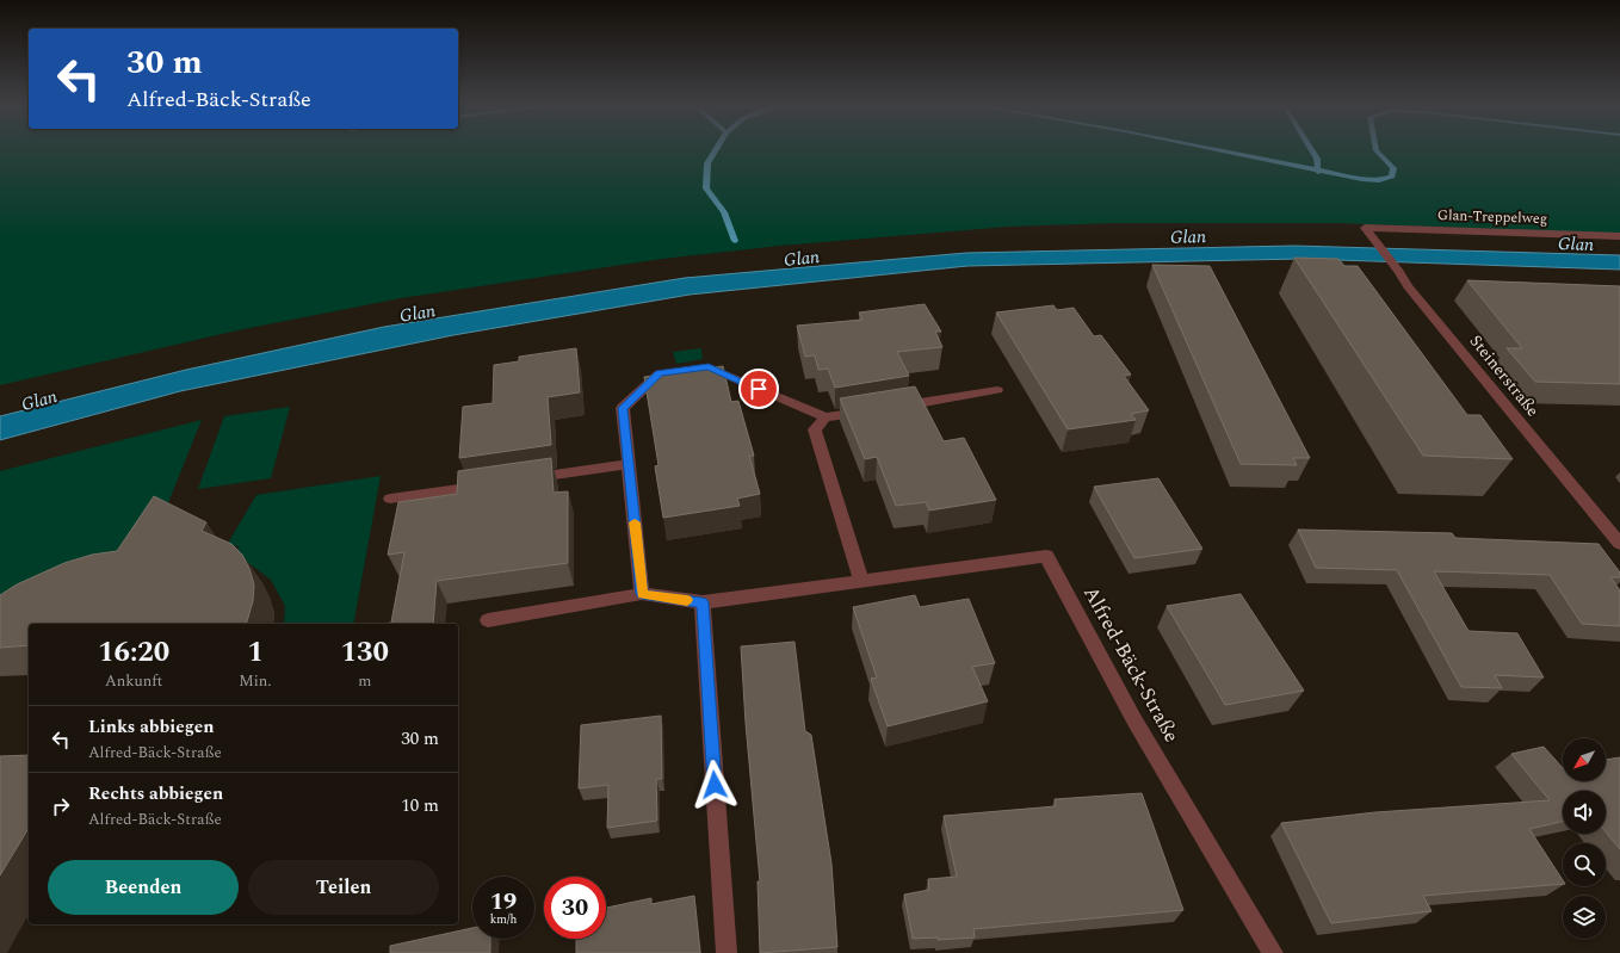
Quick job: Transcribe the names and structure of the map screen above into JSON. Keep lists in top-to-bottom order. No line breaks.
{"streets":{"street":["Glan-Treppelweg","Steinerstraße","Alfred-Bäck-Straße"]},"crossings":[["Glan-Treppelweg","Steinerstraße"]],"water":["Glan"],"north":"bottom left","page":{"turn":["30 m","Alfred-Bäck-Straße"],"eta":["16:20","Ankunft","1","Min.","130","m"],"list":[{"name":"Links abbiegen","note":"Alfred-Bäck-Straße","value":"30 m"},{"name":"Rechts abbiegen","note":"Alfred-Bäck-Straße","value":"10 m"}],"buttons":["Beenden","Teilen"],"speed":"19 km/h","limit":"30"}}
